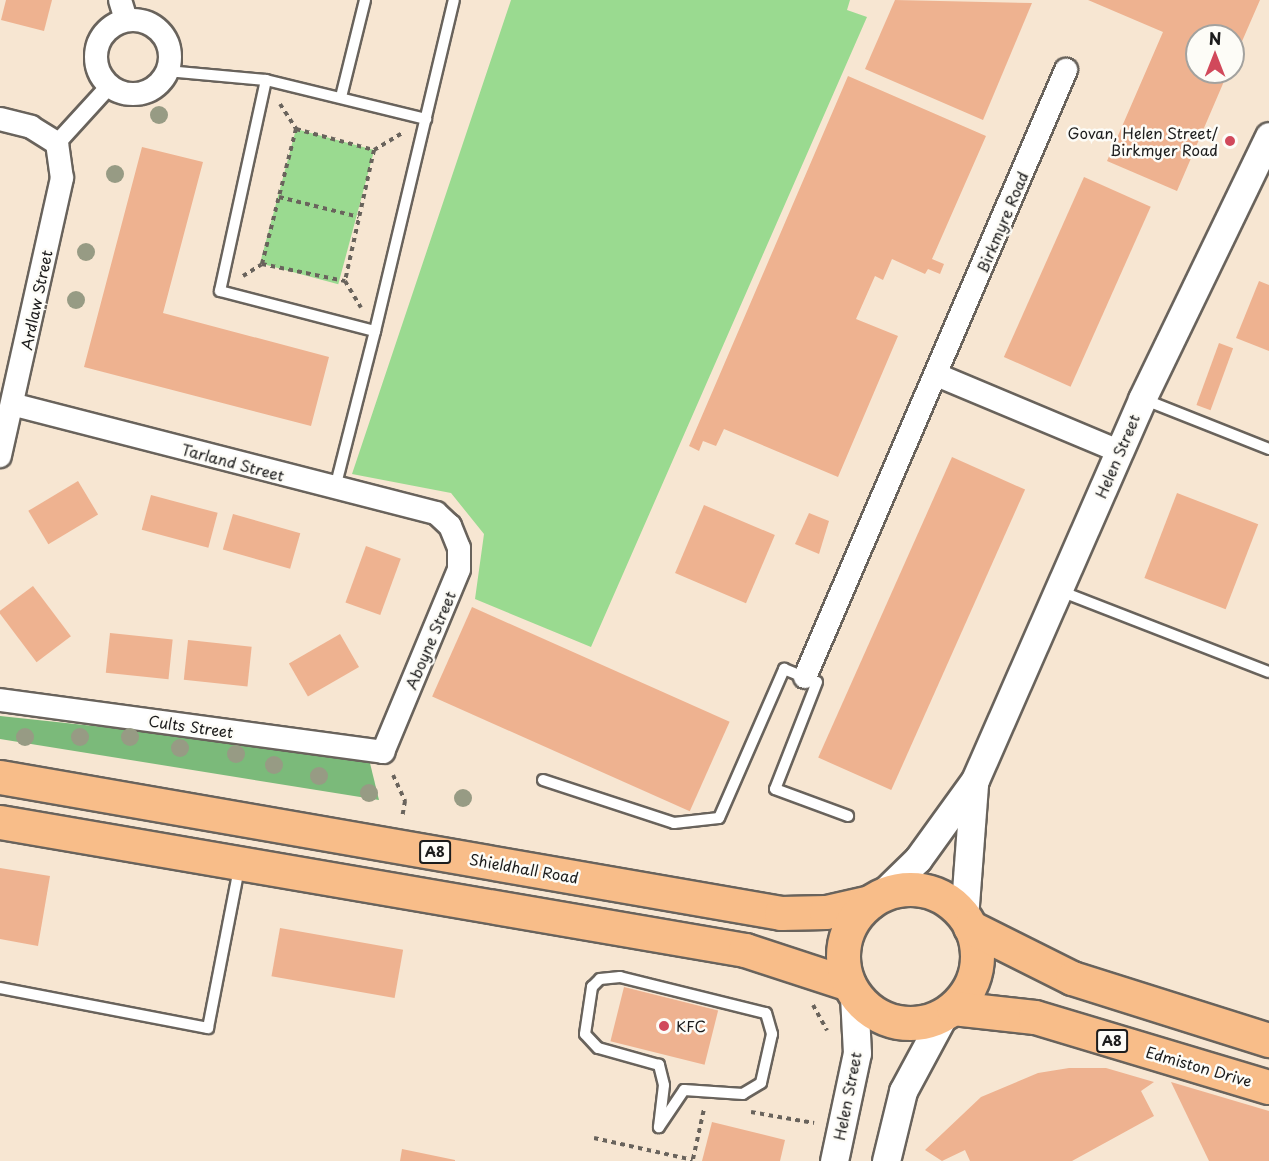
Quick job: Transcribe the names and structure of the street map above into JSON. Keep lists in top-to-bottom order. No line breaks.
{"streets":{"main road":["A8","Shieldhall Road","Edmiston Drive"],"street":["Birkmyre Road","Ardlaw Street","Helen Street","Tarland Street","Aboyne Street","Cults Street"]},"crossings":[["Ardlaw Street","Tarland Street"],["Helen Street","Shieldhall Road"],["Helen Street","Edmiston Drive"],["Tarland Street","Aboyne Street"],["Aboyne Street","Cults Street"],["Shieldhall Road","Edmiston Drive"]],"places":["Govan, Helen Street/ Birkmyer Road","KFC"],"north":"top"}
